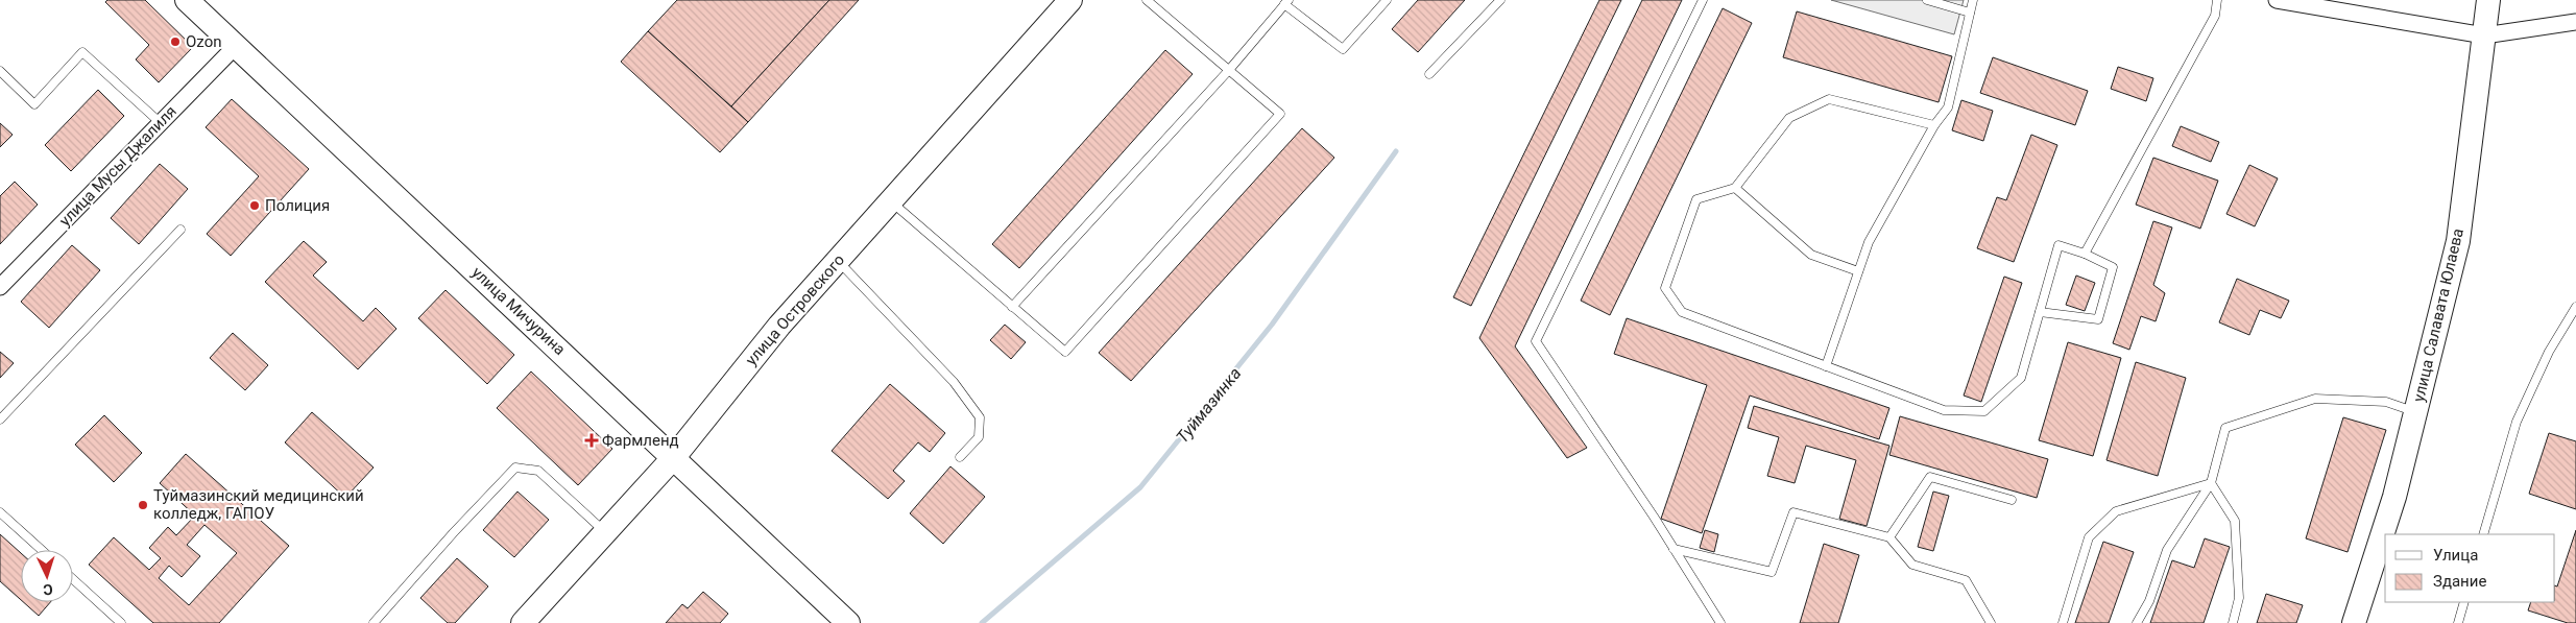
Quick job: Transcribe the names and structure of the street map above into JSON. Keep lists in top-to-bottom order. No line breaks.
{"streets":{"street":["улица Мусы Джалиля","улица Островского","улица Мичурина","улица Салавата Юлаева"]},"crossings":[["улица Мусы Джалиля","улица Мичурина"],["улица Островского","улица Мичурина"]],"water":["Туймазинка"],"places":{"other":["Ozon","Полиция","Туймазинский медицинский колледж, ГАПОУ"],"health":["Фармленд"]},"legend":["Улица","Здание"],"north":"bottom"}
